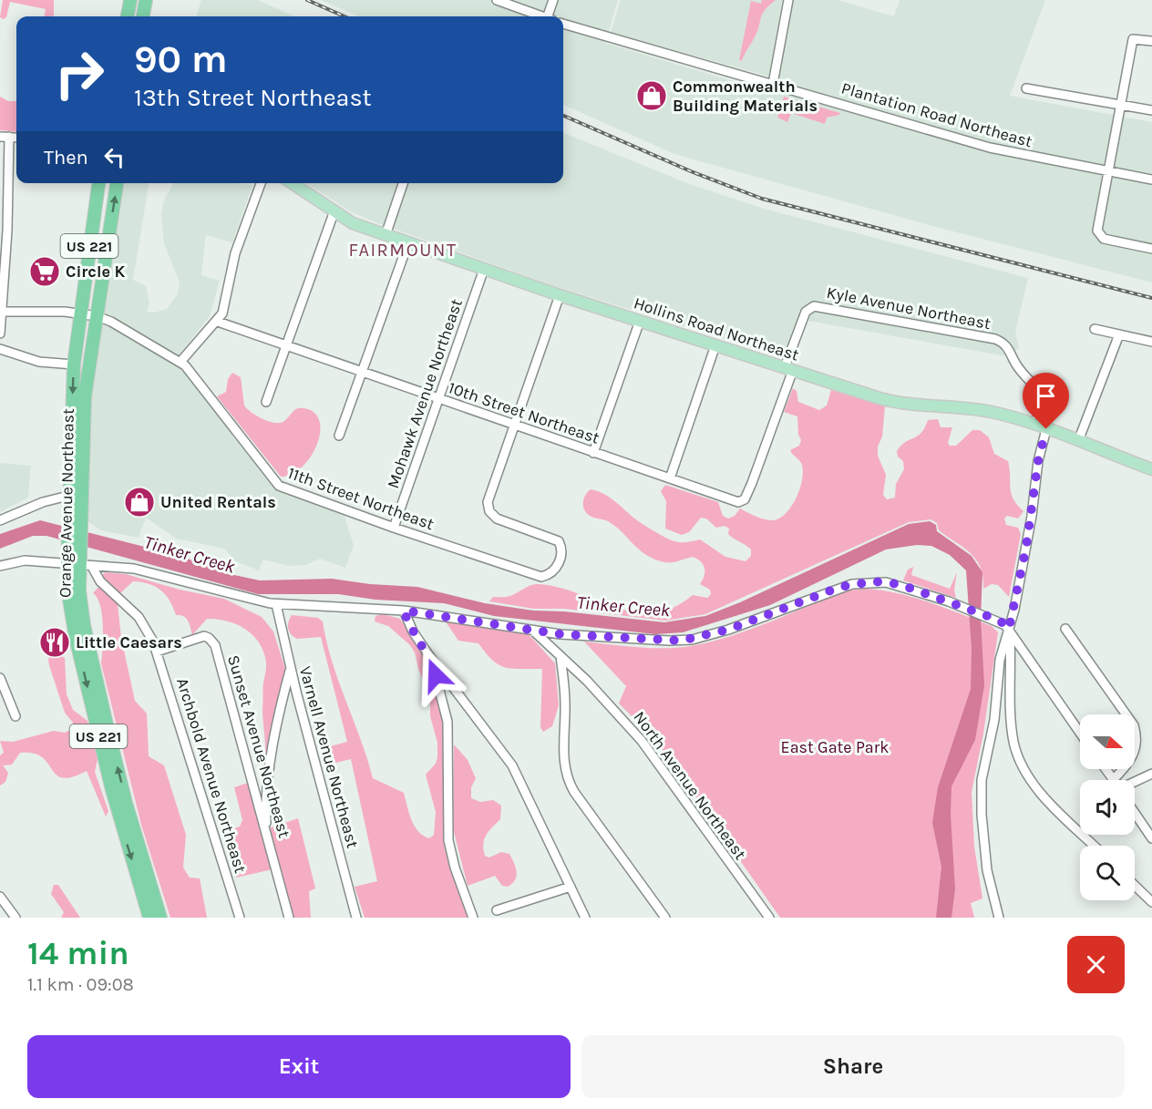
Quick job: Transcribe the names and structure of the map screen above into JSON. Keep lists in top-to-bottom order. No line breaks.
{"streets":{"highway":["US 221","Orange Avenue Northeast"],"main road":["Hollins Road Northeast"],"street":["Plantation Road Northeast","Kyle Avenue Northeast","Mohawk Avenue Northeast","10th Street Northeast","11th Street Northeast","Sunset Avenue Northeast","Varnell Avenue Northeast","Archbold Avenue Northeast","North Avenue Northeast"]},"crossings":[["Kyle Avenue Northeast","Hollins Road Northeast"],["Kyle Avenue Northeast","10th Street Northeast"],["Hollins Road Northeast","Mohawk Avenue Northeast"],["Mohawk Avenue Northeast","10th Street Northeast"],["Mohawk Avenue Northeast","11th Street Northeast"],["10th Street Northeast","11th Street Northeast"],["11th Street Northeast","Orange Avenue Northeast"],["Sunset Avenue Northeast","Archbold Avenue Northeast"]],"districts":["FAIRMOUNT"],"water":["Tinker Creek"],"parks":["East Gate Park"],"places":{"shop":["Commonwealth Building Materials","United Rentals"],"supermarket":["Circle K"],"restaurant":["Little Caesars"]},"north":"right","page":{"turn":["90 m","13th Street Northeast"],"then":"Then","heading":["14 min","1.1 km · 09:08"],"buttons":["Exit","Share"]}}
